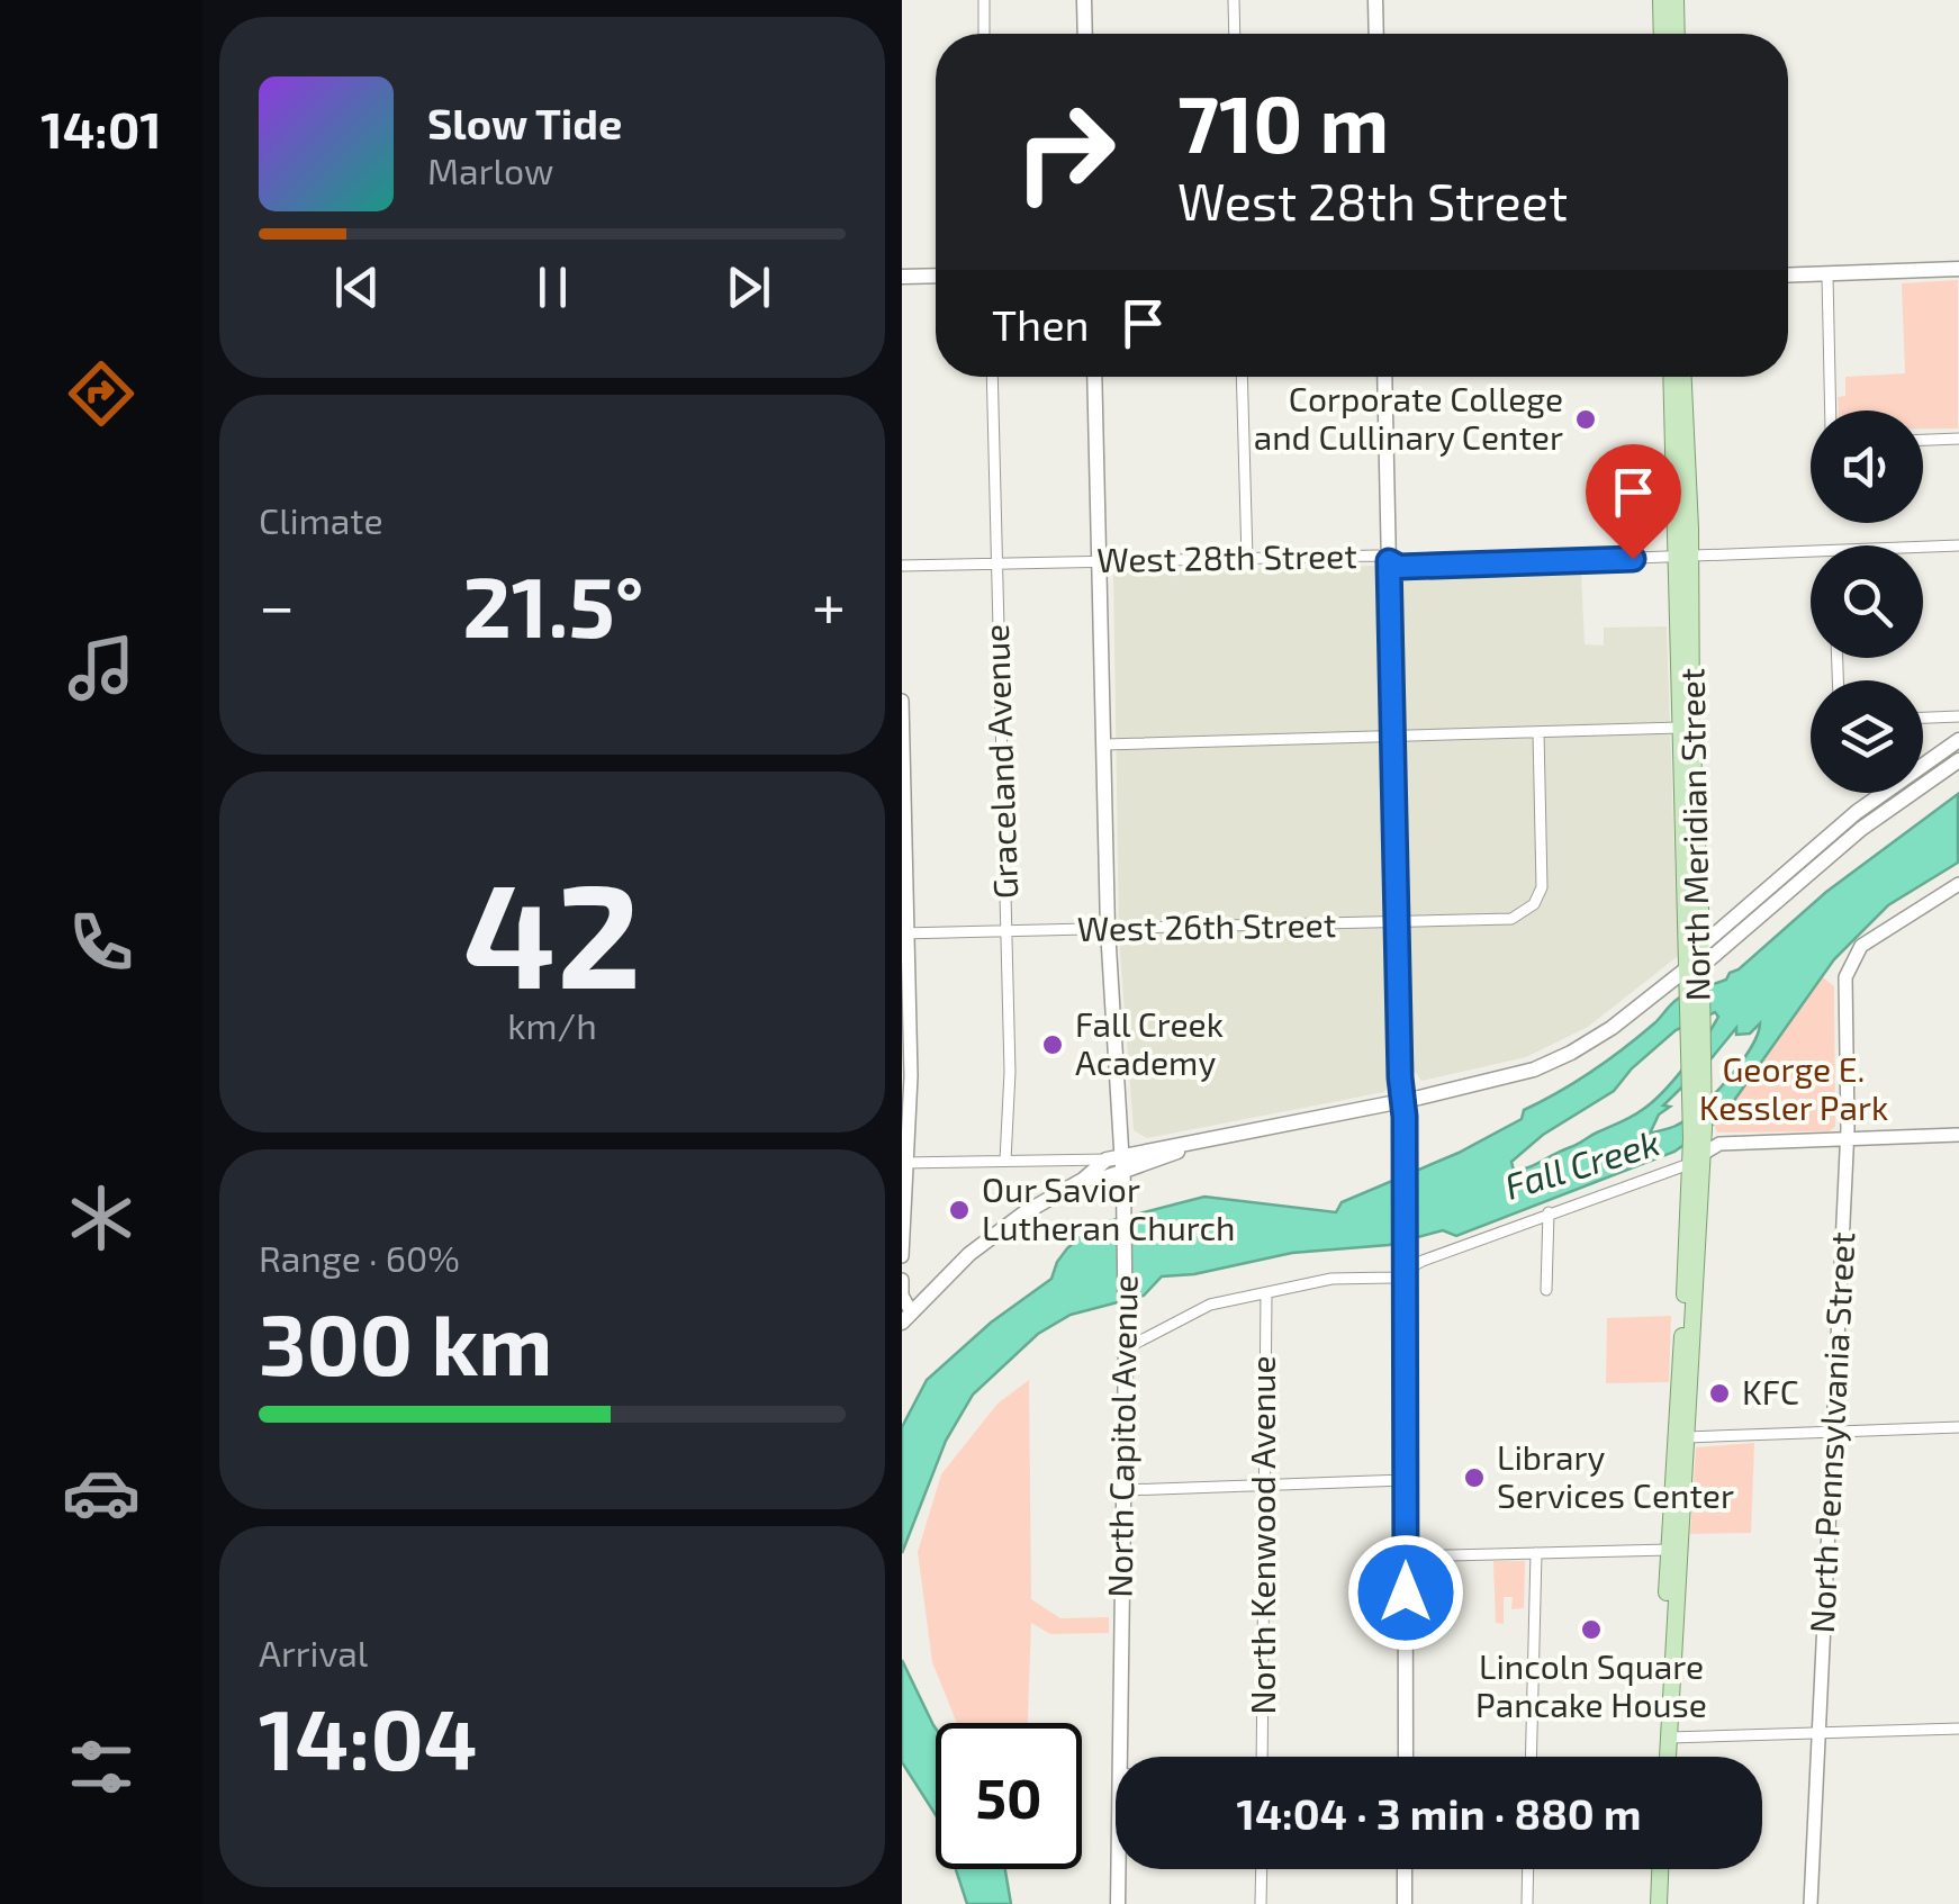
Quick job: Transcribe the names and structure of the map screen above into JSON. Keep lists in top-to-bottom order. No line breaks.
{"streets":{"main road":["North Meridian Street","North Capitol Avenue"],"street":["West 28th Street","Graceland Avenue","West 26th Street","North Pennsylvania Street","North Kenwood Avenue"]},"crossings":[["West 28th Street","Graceland Avenue"],["West 28th Street","North Meridian Street"],["West 28th Street","North Capitol Avenue"],["Graceland Avenue","West 26th Street"],["West 26th Street","North Capitol Avenue"]],"water":["Fall Creek"],"parks":["George E. Kessler Park"],"places":["Corporate College and Cullinary Center","Fall Creek Academy","Our Savior Lutheran Church","KFC","Library Services Center","Lincoln Square Pancake House"],"page":{"tabs":"14:01","turn":["710 m","West 28th Street"],"song":["Slow Tide","Marlow"],"then":"Then","tile":["Climate",["42","km/h"],["Range · 60%","300 km"],["Arrival","14:04"]],"heat":["−","21.5°","+"],"limit":"50","trip":"14:04 · 3 min · 880 m"}}
